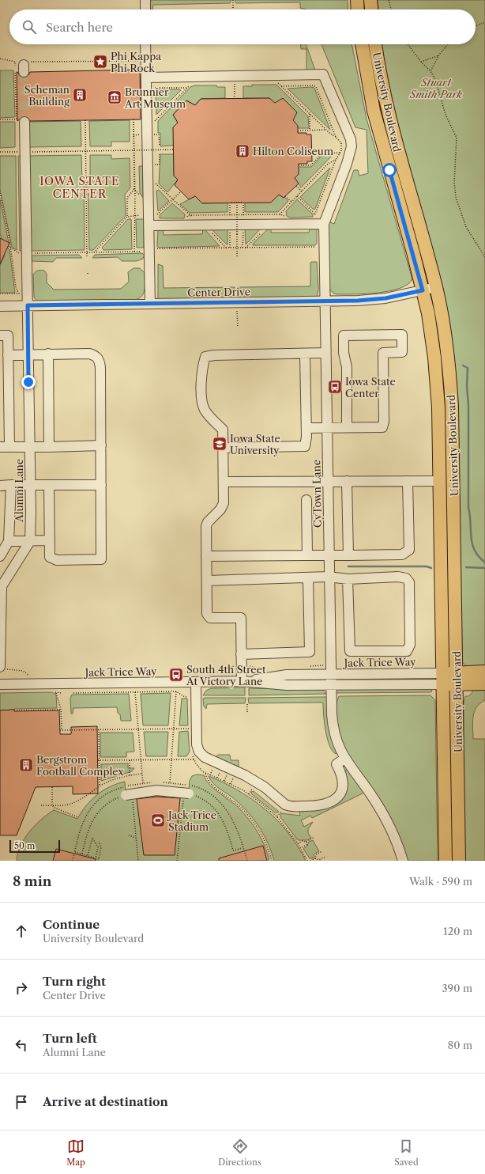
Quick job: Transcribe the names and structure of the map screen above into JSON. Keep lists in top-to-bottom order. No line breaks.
{"streets":{"main road":["University Boulevard"],"street":["Center Drive","Alumni Lane","CyTown Lane","Jack Trice Way"]},"crossings":[["University Boulevard","Center Drive"],["University Boulevard","Jack Trice Way"],["Center Drive","Alumni Lane"],["Center Drive","CyTown Lane"],["CyTown Lane","Jack Trice Way"]],"districts":["IOWA STATE CENTER"],"parks":["Stuart Smith Park"],"places":{"place":["Phi Kappa Phi Rock"],"building":["Scheman Building","Hilton Coliseum","Bergstrom Football Complex"],"museum":["Brunnier Art Museum"],"bus stop":["Iowa State Center","South 4th Street At Victory Lane"],"school or university":["Iowa State University"],"sports":["Jack Trice Stadium"]},"scale_bar":"50 m","page":{"search":"Search here","scale":"50 m","heading":["8 min","Walk · 590 m"],"list":[["Continue","University Boulevard","120 m"],["Turn right","Center Drive","390 m"],["Turn left","Alumni Lane","80 m"],"Arrive at destination"],"nav":["Map","Directions","Saved"]}}
